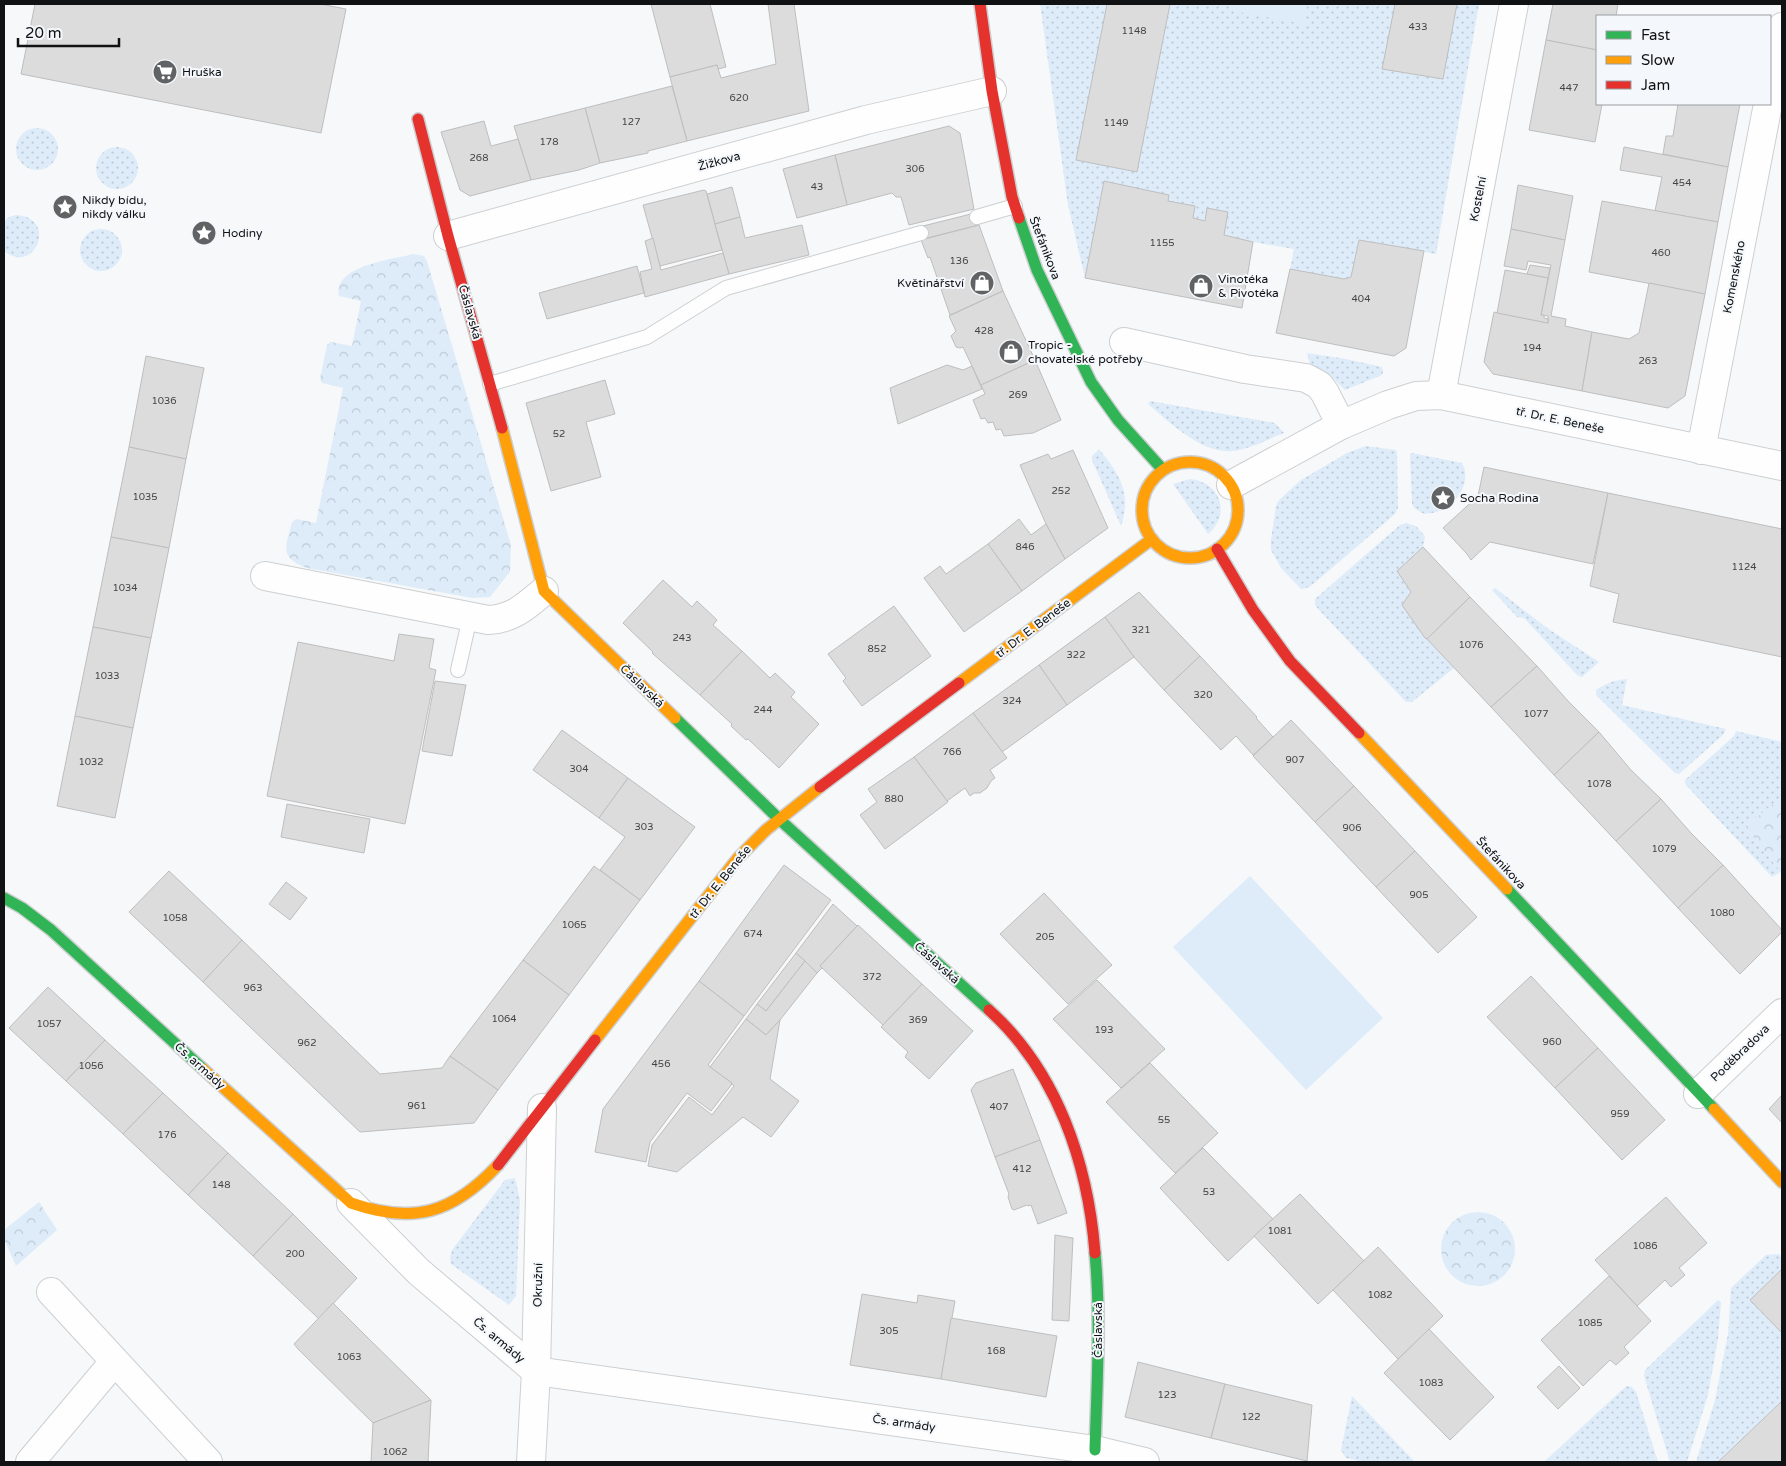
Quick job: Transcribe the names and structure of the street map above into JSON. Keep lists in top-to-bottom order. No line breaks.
{"streets":{"main road":["Štefánikova","Čáslavská","tř. Dr. E. Beneše","Čs. armády"],"street":["Žižkova","Kostelní","Komenského","Poděbradova","Okružní"]},"crossings":[["Žižkova","Štefánikova"],["Žižkova","Čáslavská"],["Kostelní","tř. Dr. E. Beneše"],["Štefánikova","tř. Dr. E. Beneše"],["Štefánikova","Poděbradova"],["Komenského","tř. Dr. E. Beneše"],["Čáslavská","tř. Dr. E. Beneše"],["Čáslavská","Čs. armády"],["tř. Dr. E. Beneše","Čs. armády"],["tř. Dr. E. Beneše","Okružní"],["Čs. armády","Okružní"]],"places":{"supermarket":["Hruška"],"place":["Nikdy bídu, nikdy válku","Hodiny","Socha Rodina"],"shop":["Květinářství","Vinotéka & Pivotéka","Tropic - chovatelské potřeby"]},"house_numbers":["433","1148","447","620","127","1149","178","268","306","454","43","1155","460","136","404","428","194","263","269","1036","52","252","1035","846","1124","1034","321","243","1076","852","322","1033","320","324","244","1077","766","907","1032","304","1078","880","303","906","1079","905","1080","1058","1065","674","205","372","963","1064","369","1057","193","960","962","456","1056","961","407","959","55","176","412","148","53","1081","1086","200","1082","1085","305","168","1063","1083","123","122","1062"],"legend":["Fast","Slow","Jam"],"scale_bar":"20 m"}
